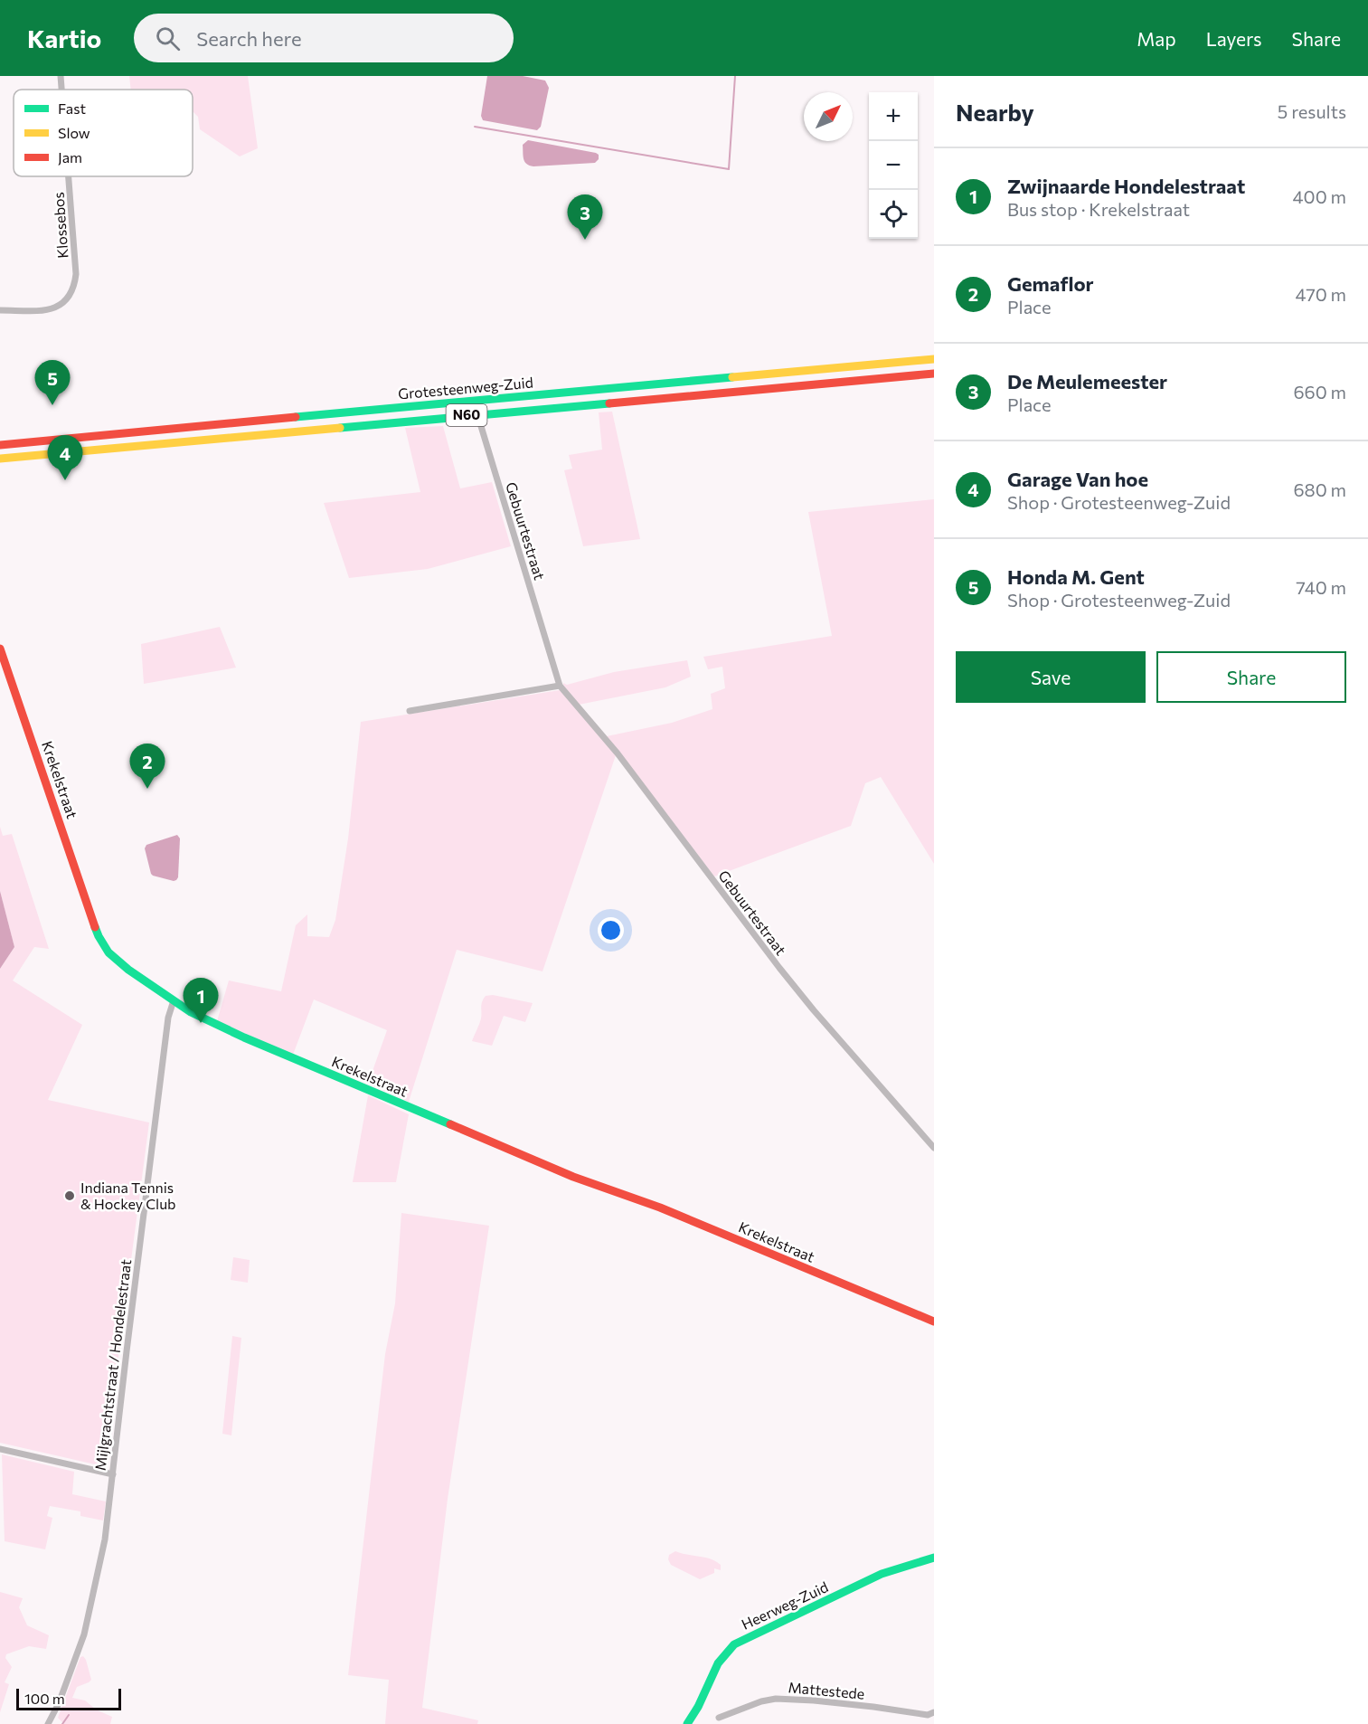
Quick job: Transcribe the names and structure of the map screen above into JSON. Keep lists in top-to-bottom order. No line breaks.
{"streets":{"main road":["Grotesteenweg-Zuid","N60","Krekelstraat","Heerweg-Zuid"],"street":["Klossebos","Gebuurtestraat","Mijlgrachtstraat / Hondelestraat","Mattestede"]},"crossings":[["Grotesteenweg-Zuid","Gebuurtestraat"],["Krekelstraat","Mijlgrachtstraat / Hondelestraat"]],"places":["Indiana Tennis & Hockey Club"],"legend":["Fast","Slow","Jam"],"scale_bar":"100 m","north":"top right","page":{"header":"Kartio","search":"Search here","nav":["Map","Layers","Share"],"heading":["Nearby","5 results"],"map_buttons":["+","−"],"list":[{"mark":"1","name":"Zwijnaarde Hondelestraat","note":"Bus stop · Krekelstraat","value":"400 m"},{"mark":"2","name":"Gemaflor","note":"Place","value":"470 m"},{"mark":"3","name":"De Meulemeester","note":"Place","value":"660 m"},{"mark":"4","name":"Garage Van hoe","note":"Shop · Grotesteenweg-Zuid","value":"680 m"},{"mark":"5","name":"Honda M. Gent","note":"Shop · Grotesteenweg-Zuid","value":"740 m"}],"pins":["3","5","4","2","1"],"buttons":["Save","Share"],"scale":"100 m"}}
